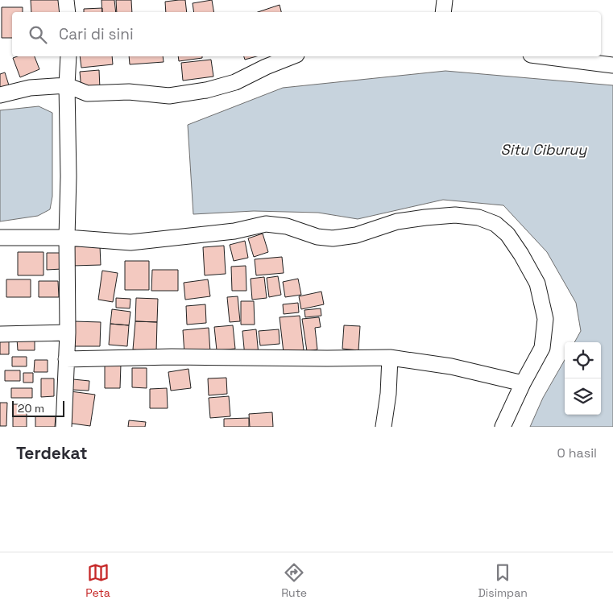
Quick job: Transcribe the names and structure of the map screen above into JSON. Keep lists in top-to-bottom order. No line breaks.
{"water":["Situ Ciburuy"],"scale_bar":"20 m","page":{"search":"Cari di sini","scale":"20 m","heading":["Terdekat","0 hasil"],"nav":["Peta","Rute","Disimpan"]}}
